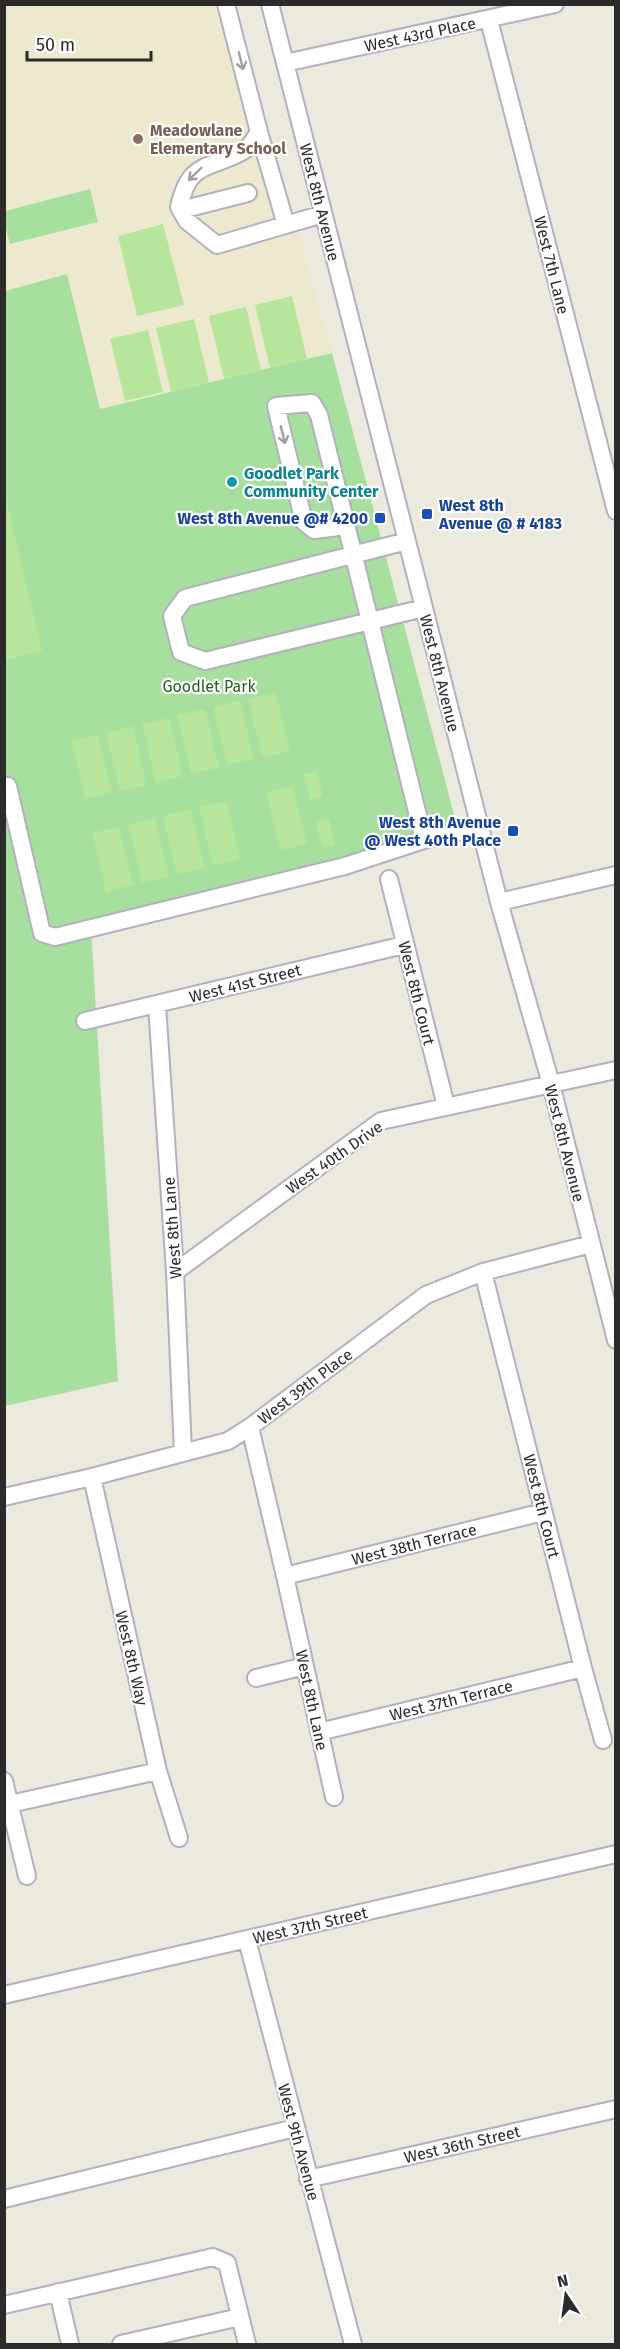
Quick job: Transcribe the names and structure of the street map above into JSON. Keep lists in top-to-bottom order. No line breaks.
{"streets":{"street":["West 43rd Place","West 8th Avenue","West 7th Lane","West 41st Street","West 8th Court","West 40th Drive","West 8th Lane","West 39th Place","West 38th Terrace","West 8th Way","West 37th Terrace","West 37th Street","West 9th Avenue","West 36th Street"]},"crossings":[["West 43rd Place","West 8th Avenue"],["West 43rd Place","West 7th Lane"],["West 8th Avenue","West 40th Drive"],["West 8th Avenue","West 39th Place"],["West 41st Street","West 8th Court"],["West 41st Street","West 8th Lane"],["West 8th Court","West 40th Drive"],["West 8th Court","West 39th Place"],["West 8th Court","West 38th Terrace"],["West 8th Court","West 37th Terrace"],["West 40th Drive","West 8th Lane"],["West 8th Lane","West 39th Place"],["West 8th Lane","West 38th Terrace"],["West 8th Lane","West 37th Terrace"],["West 39th Place","West 8th Way"],["West 37th Street","West 9th Avenue"],["West 9th Avenue","West 36th Street"]],"parks":["Goodlet Park"],"places":{"other":["Meadowlane Elementary School","Goodlet Park Community Center"],"transit":["West 8th Avenue @ # 4183","West 8th Avenue @# 4200","West 8th Avenue @ West 40th Place"]},"scale_bar":"50 m","north":"top"}
